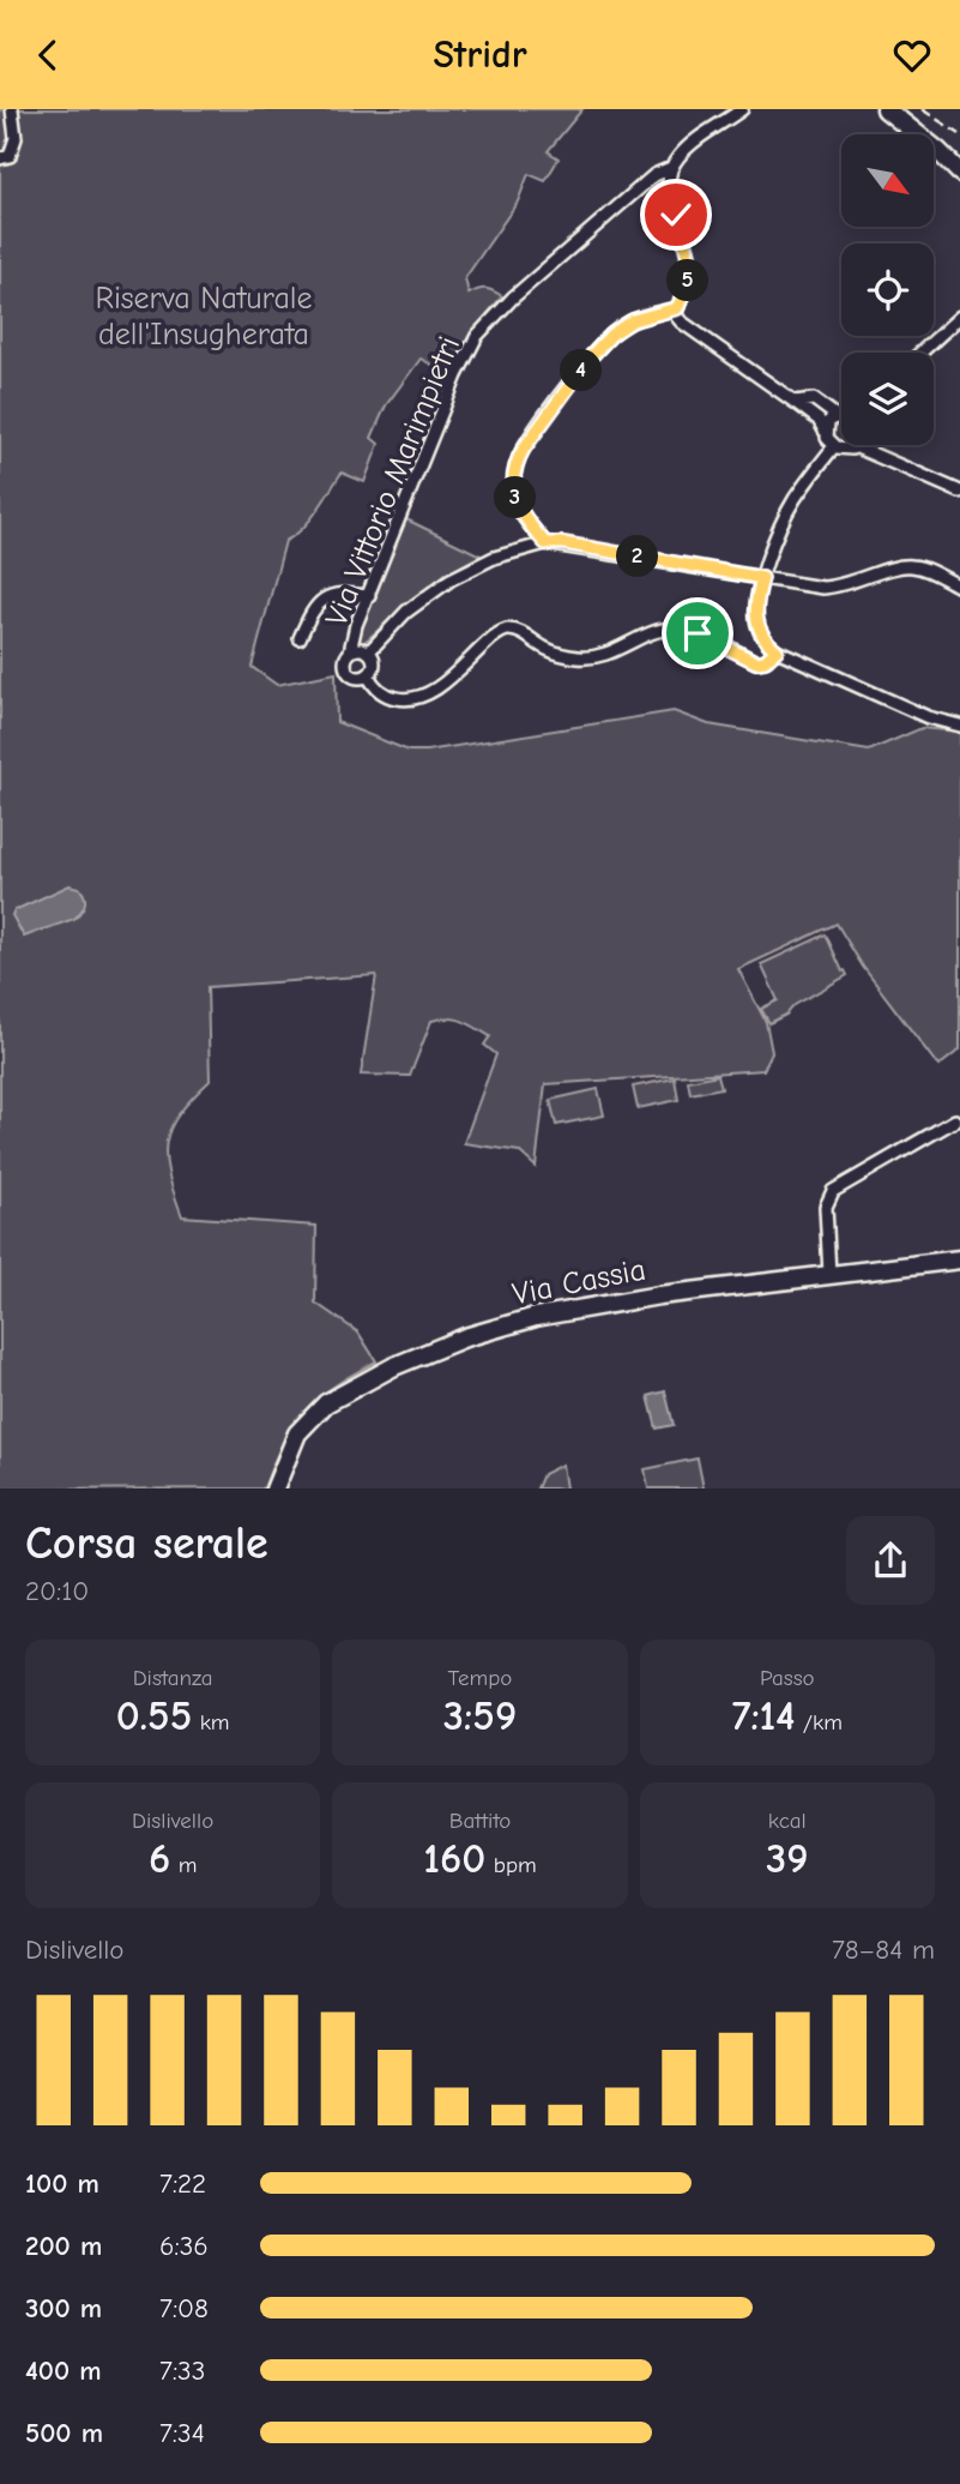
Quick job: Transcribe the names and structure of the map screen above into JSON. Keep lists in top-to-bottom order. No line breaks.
{"streets":{"main road":["Via Cassia"],"street":["Via Vittorio Marimpietri"]},"parks":["Riserva Naturale dell'Insugherata"],"north":"bottom right","page":{"header":"Stridr","pins":["5","4","3","2"],"heading":["Corsa serale","20:10"],"stats":[["Distanza","0.55 km"],["Tempo","3:59"],["Passo","7:14 /km"],["Dislivello","6 m"],["Battito","160 bpm"],["kcal","39"]],"chart":["Dislivello","78–84 m"],"list":[{"name":"100 m","note":"7:22"},{"name":"200 m","note":"6:36"},{"name":"300 m","note":"7:08"},{"name":"400 m","note":"7:33"},{"name":"500 m","note":"7:34"}]}}
